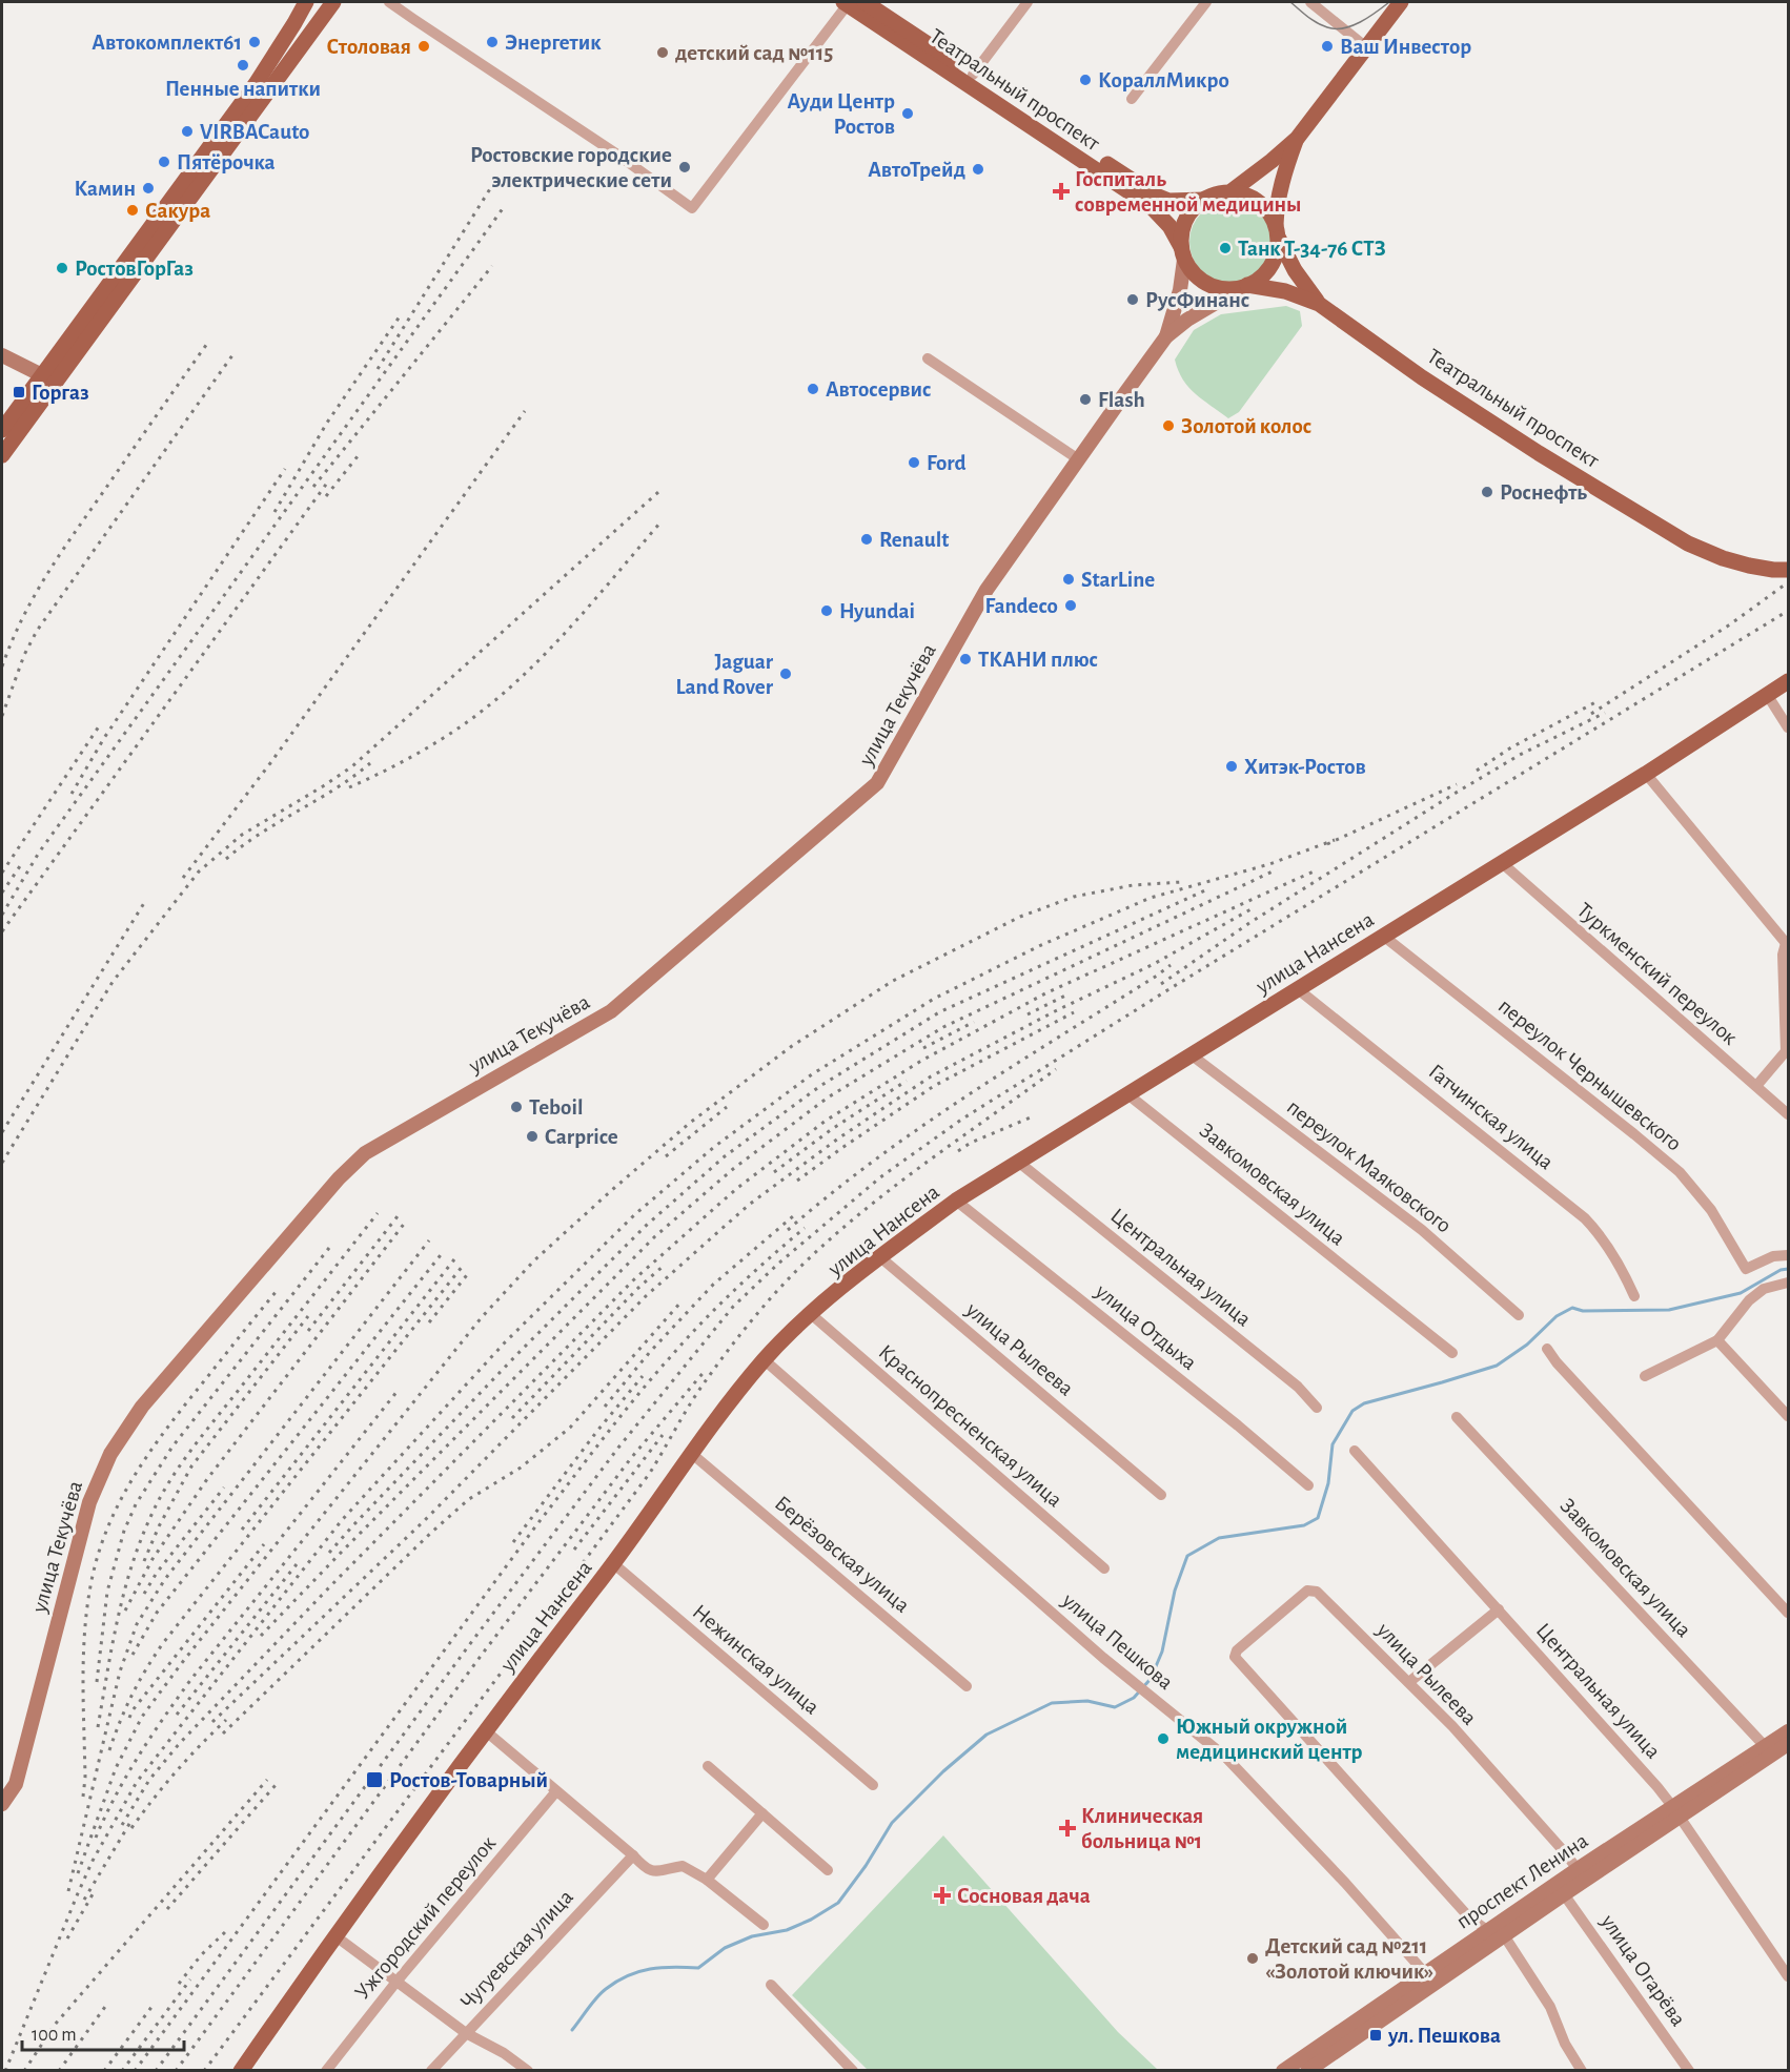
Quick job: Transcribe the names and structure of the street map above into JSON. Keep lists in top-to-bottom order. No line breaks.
{"streets":{"main road":["Театральный проспект","улица Текучёва","улица Нансена","проспект Ленина"],"street":["Туркменский переулок","переулок Чернышевского","Гатчинская улица","переулок Маяковского","Завкомовская улица","Центральная улица","улица Отдыха","улица Рылеева","Краснопресненская улица","Берёзовская улица","улица Пешкова","Нежинская улица","Ужгородский переулок","Чугуевская улица","улица Огарёва"]},"crossings":[["Театральный проспект","улица Текучёва"],["улица Нансена","Туркменский переулок"],["улица Нансена","переулок Чернышевского"],["улица Нансена","Гатчинская улица"],["улица Нансена","переулок Маяковского"],["улица Нансена","Завкомовская улица"],["улица Нансена","Центральная улица"],["улица Нансена","улица Отдыха"],["улица Нансена","улица Рылеева"],["улица Нансена","Краснопресненская улица"],["улица Нансена","Берёзовская улица"],["улица Нансена","улица Пешкова"],["улица Нансена","Нежинская улица"],["Завкомовская улица","проспект Ленина"],["Центральная улица","проспект Ленина"],["улица Рылеева","проспект Ленина"],["улица Пешкова","проспект Ленина"],["проспект Ленина","улица Огарёва"]],"places":{"other":["Автокомплект61","Энергетик","Столовая","Ваш Инвестор","детский сад №115","Пенные напитки","КораллМикро","Ауди Центр Ростов","VIRBACauto","Пятёрочка","Ростовские городские электрические сети","АвтоТрейд","Камин","Сакура","Танк Т-34-76 СТЗ","РостовГорГаз","РусФинанс","Автосервис","Flash","Золотой колос","Ford","Роснефть","Renault","StarLine","Fandeco","Hyundai","ТКАНИ плюс","Jaguar Land Rover","Хитэк-Ростов","Teboil","Carprice","Южный окружной медицинский центр","Детский сад №211 «Золотой ключик»"],"health":["Госпиталь современной медицины","Клиническая больница №1","Сосновая дача"],"transit":["Горгаз","Ростов-Товарный","ул. Пешкова"]},"scale_bar":"100 m"}
